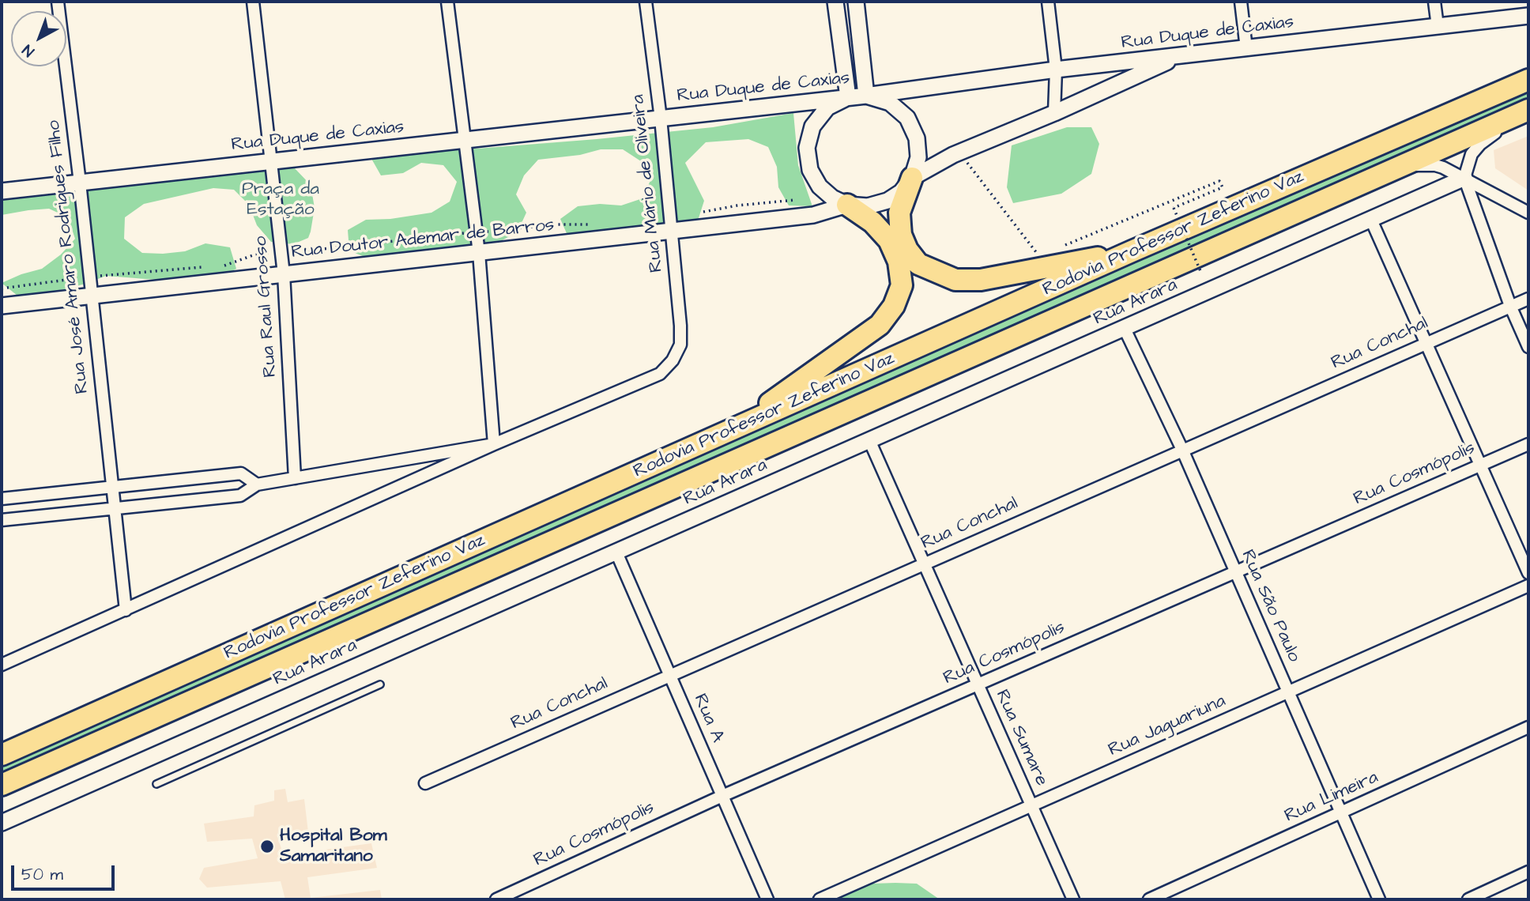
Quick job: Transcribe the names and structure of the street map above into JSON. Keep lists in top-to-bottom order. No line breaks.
{"streets":{"highway":["Rodovia Professor Zeferino Vaz"],"street":["Rua Duque de Caxias","Rua Mário de Oliveira","Rua Doutor Ademar de Barros","Rua José Amaro Rodrigues Filho","Rua Arara","Rua Raul Grosso","Rua Conchal","Rua Cosmópolis","Rua São Paulo","Rua A","Rua Jaguariuna","Rua Sumare","Rua Limeira"]},"crossings":[["Rua Duque de Caxias","Rua Mário de Oliveira"],["Rua Duque de Caxias","Rua Doutor Ademar de Barros"],["Rua Duque de Caxias","Rua José Amaro Rodrigues Filho"],["Rua Duque de Caxias","Rua Raul Grosso"],["Rua Mário de Oliveira","Rua Doutor Ademar de Barros"],["Rua Doutor Ademar de Barros","Rua José Amaro Rodrigues Filho"],["Rua Doutor Ademar de Barros","Rua Raul Grosso"],["Rua Arara","Rua São Paulo"],["Rua Arara","Rua A"],["Rua Arara","Rua Sumare"],["Rua Conchal","Rua São Paulo"],["Rua Conchal","Rua A"],["Rua Conchal","Rua Sumare"],["Rua Cosmópolis","Rua São Paulo"],["Rua Cosmópolis","Rua A"],["Rua Cosmópolis","Rua Sumare"],["Rua São Paulo","Rua Jaguariuna"],["Rua São Paulo","Rua Limeira"],["Rua Jaguariuna","Rua Sumare"]],"parks":["Praça da Estação"],"places":["Hospital Bom Samaritano"],"scale_bar":"50 m","north":"bottom left"}
